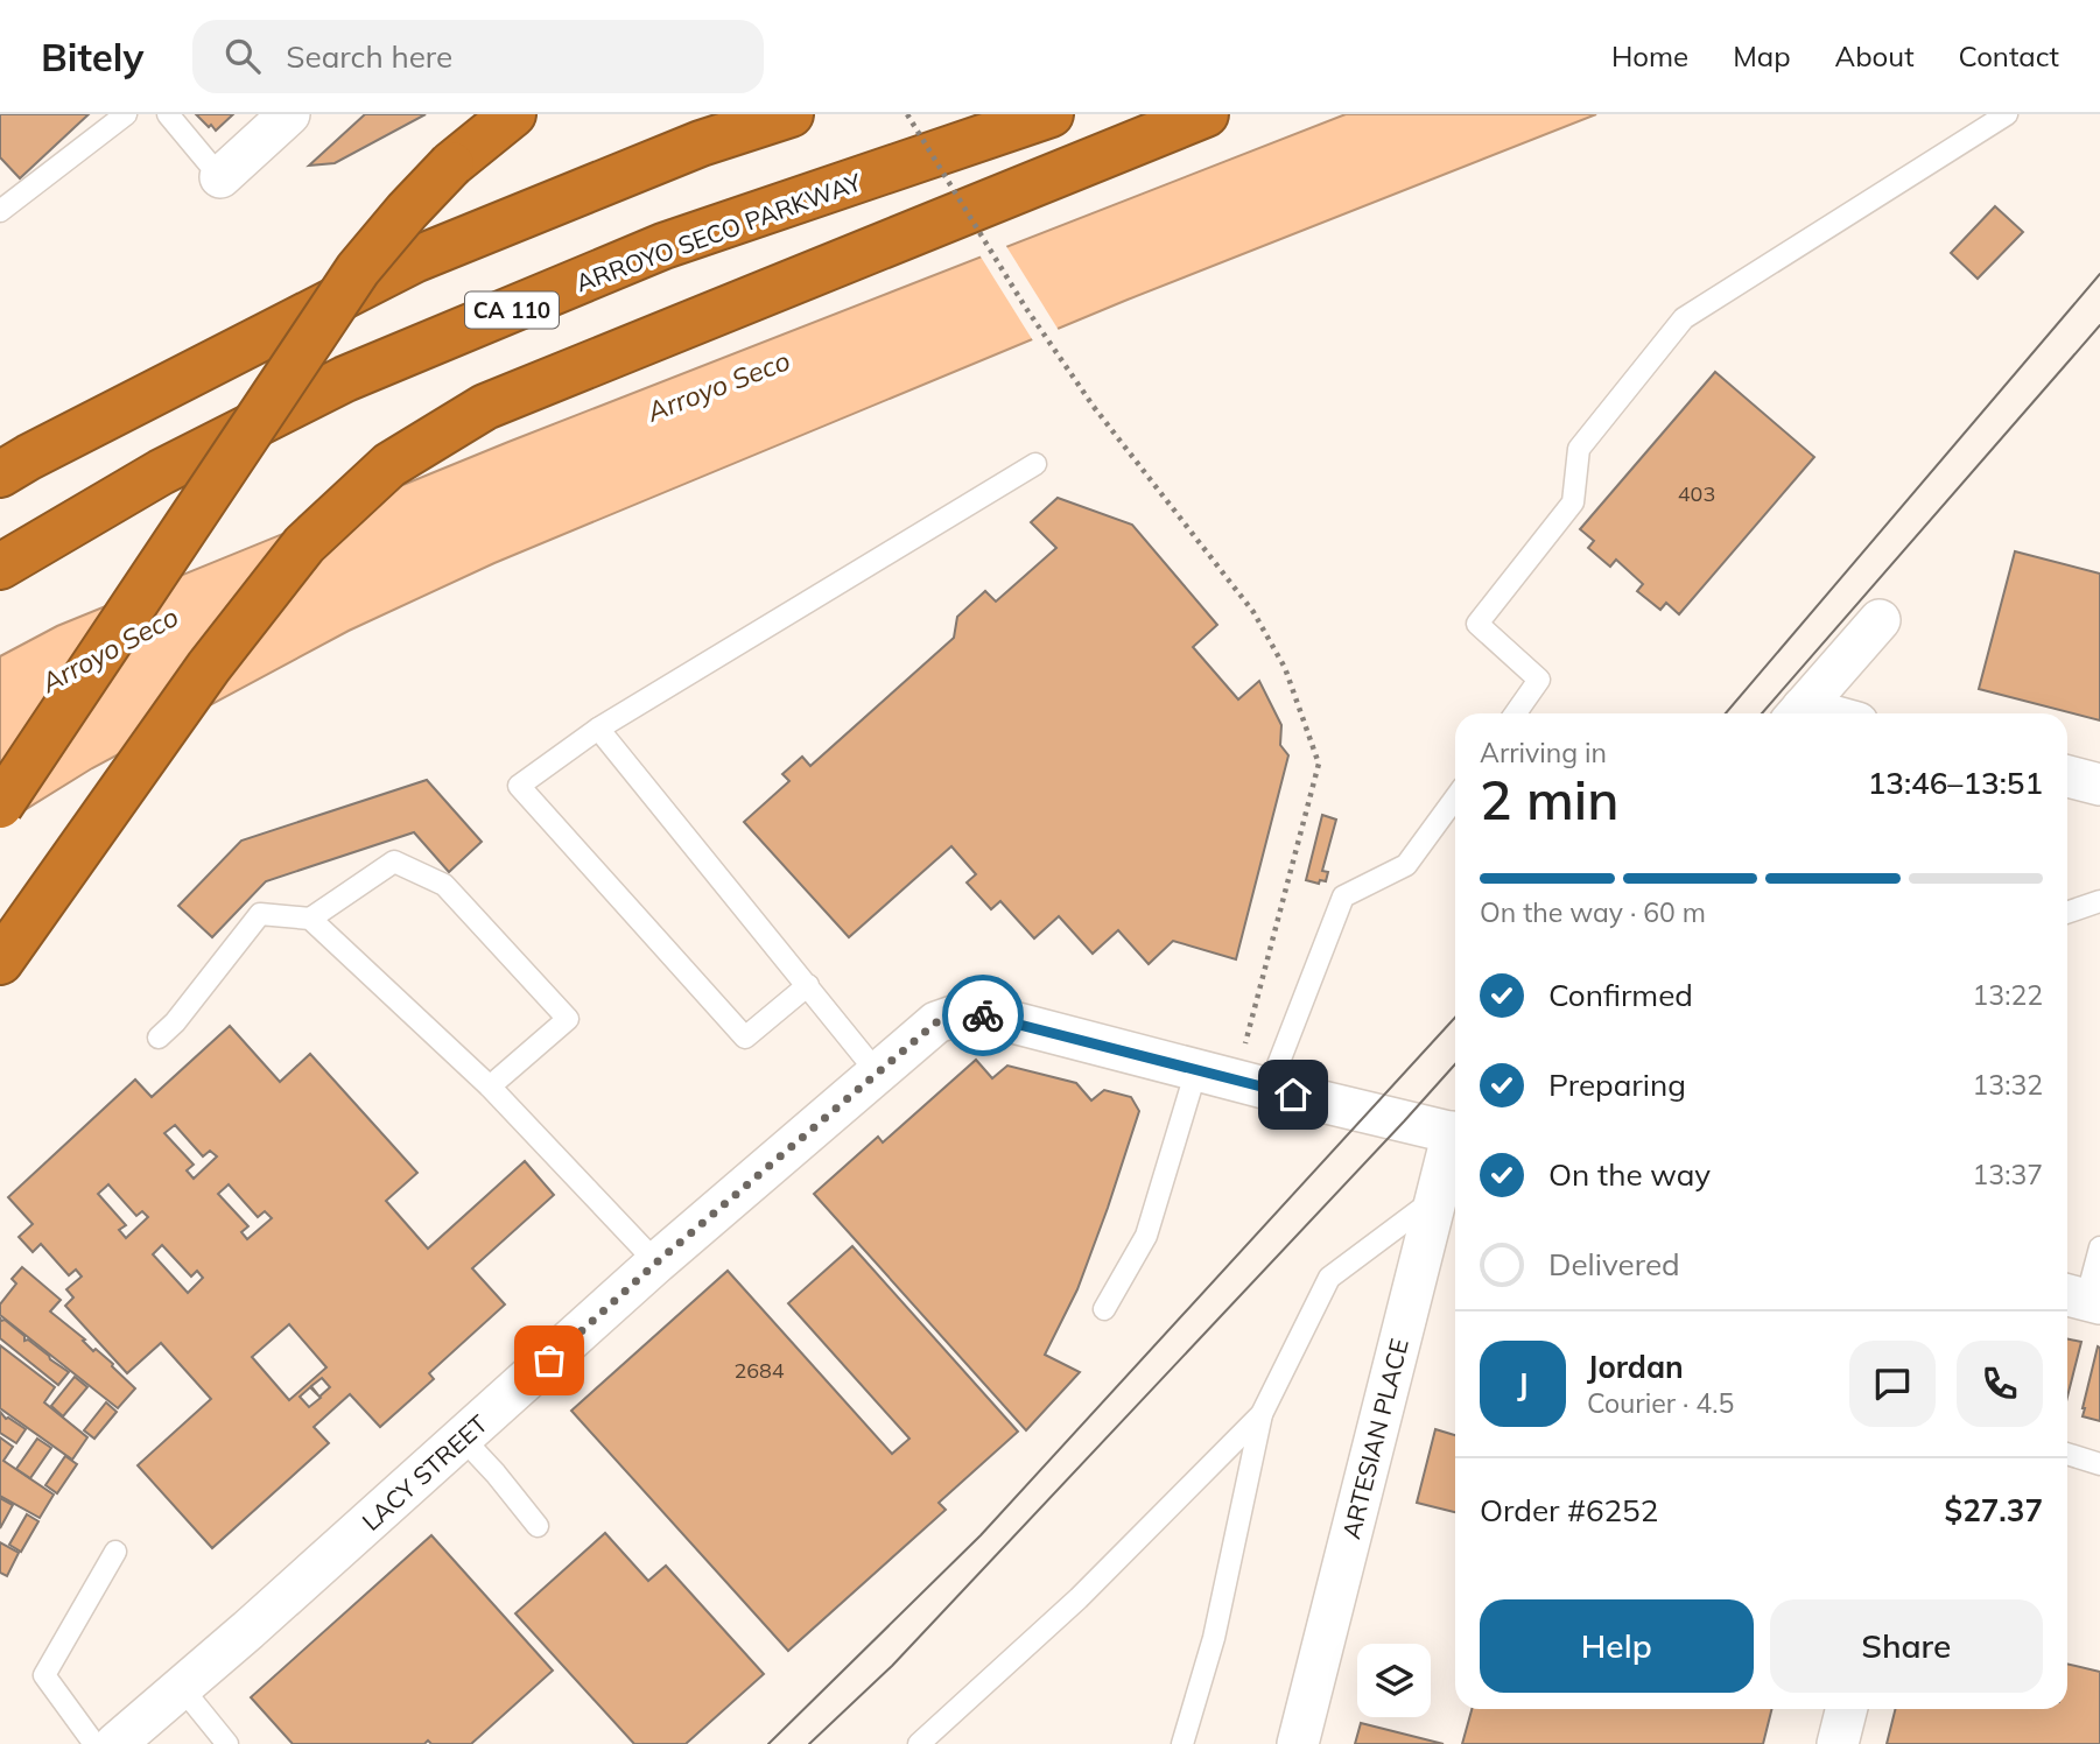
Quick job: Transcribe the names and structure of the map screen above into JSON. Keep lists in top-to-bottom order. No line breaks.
{"streets":{"highway":["ARROYO SECO PARKWAY","CA 110"],"street":["ARTESIAN PLACE","LACY STREET"]},"water":["Arroyo Seco"],"house_numbers":["403","2684"],"page":{"header":"Bitely","search":"Search here","nav":["Home","Map","About","Contact"],"heading":["2 min","Arriving in","13:46–13:51"],"panel":["Jordan","Courier · 4.5","Order #6252","$27.37"],"bar":"On the way · 60 m","list":[["Confirmed","13:22"],["Preparing","13:32"],["On the way","13:37"],"Delivered"],"round":"J","buttons":["Help","Share"]}}
